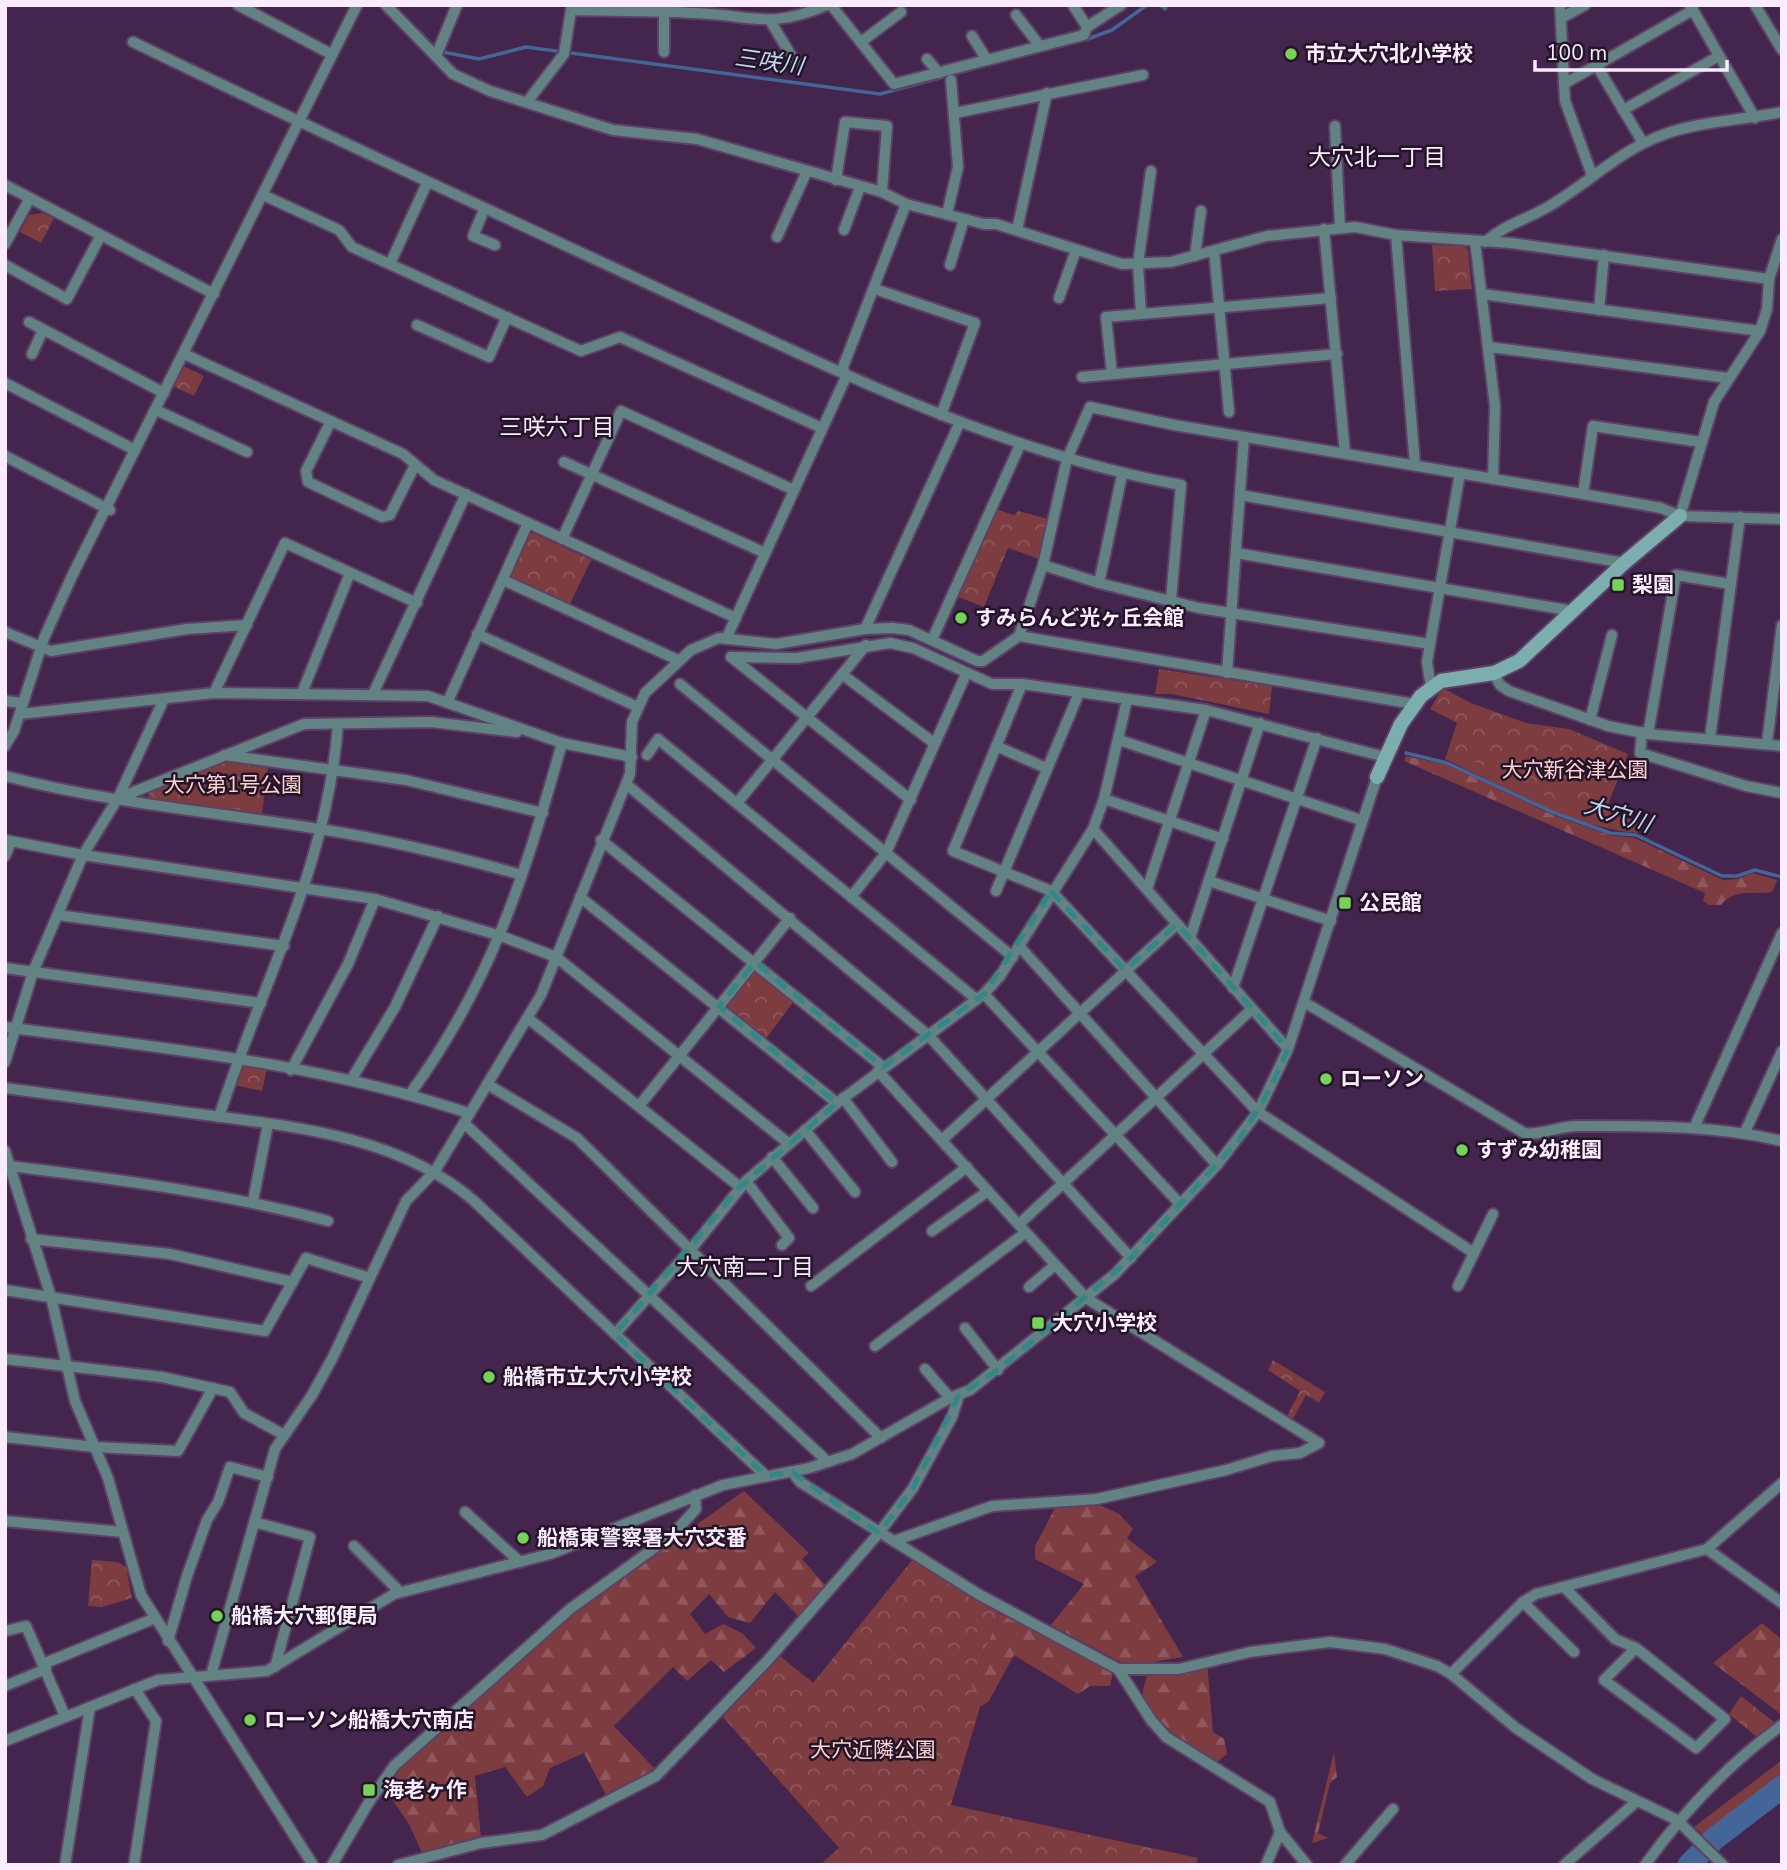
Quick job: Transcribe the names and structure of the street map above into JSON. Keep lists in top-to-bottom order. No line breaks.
{"districts":["大穴北一丁目","三咲六丁目","大穴南二丁目"],"water":["三咲川","大穴川"],"parks":["大穴新谷津公園","大穴第1号公園","大穴近隣公園"],"places":{"other":["市立大穴北小学校","すみらんど光ヶ丘会館","ローソン","すずみ幼稚園","船橋市立大穴小学校","船橋東警察署大穴交番","船橋大穴郵便局","ローソン船橋大穴南店"],"transit":["梨園","公民館","大穴小学校","海老ヶ作"]},"scale_bar":"100 m"}
